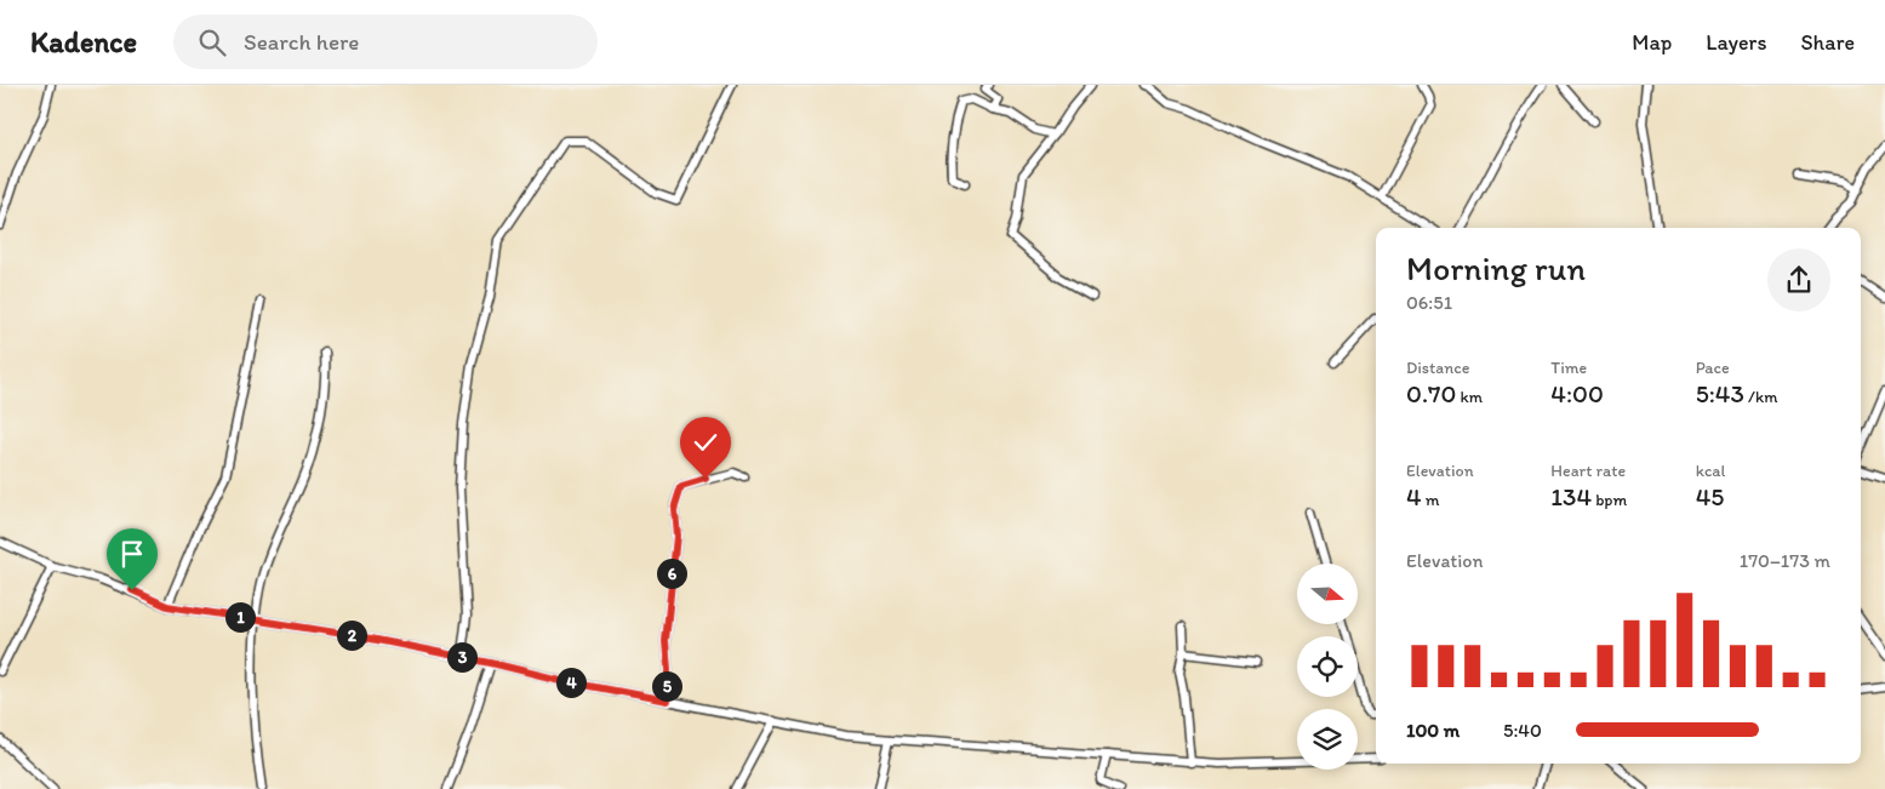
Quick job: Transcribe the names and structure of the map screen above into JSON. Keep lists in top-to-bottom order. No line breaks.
{"north":"right","page":{"header":"Kadence","search":"Search here","nav":["Map","Layers","Share"],"heading":["Morning run","06:51"],"stats":[["Distance","0.70 km"],["Time","4:00"],["Pace","5:43 /km"],["Elevation","4 m"],["Heart rate","134 bpm"],["kcal","45"]],"chart":["Elevation","170–173 m"],"pins":["6","1","2","3","4","5"],"list":[{"name":"100 m","note":"5:40"}]}}
